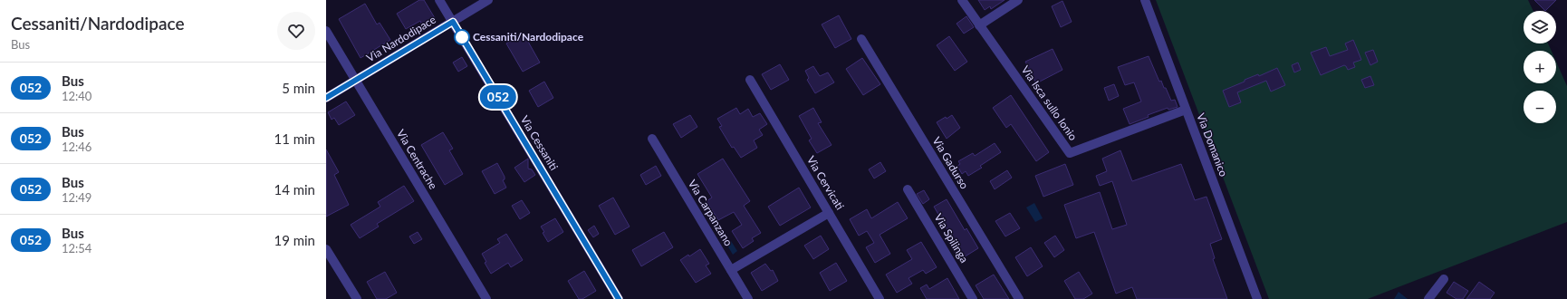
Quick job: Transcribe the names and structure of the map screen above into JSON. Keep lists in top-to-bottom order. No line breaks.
{"streets":{"street":["Via Nardodipace","Via Isca sullo Ionio","Via Cessaniti","Via Domanico","Via Centrache","Via Gadurso","Via Cervicati","Via Carpanzano","Via Spilinga"]},"crossings":[["Via Nardodipace","Via Cessaniti"],["Via Nardodipace","Via Centrache"],["Via Isca sullo Ionio","Via Domanico"]],"places":["Cessaniti/Nardodipace"],"lines":["bus line 052"],"page":{"heading":["Cessaniti/Nardodipace","Bus"],"on_map":"052","map_buttons":["+","−"],"list":[{"mark":"052","name":"Bus","note":"12:40","value":"5 min"},{"mark":"052","name":"Bus","note":"12:46","value":"11 min"},{"mark":"052","name":"Bus","note":"12:49","value":"14 min"},{"mark":"052","name":"Bus","note":"12:54","value":"19 min"}]}}
